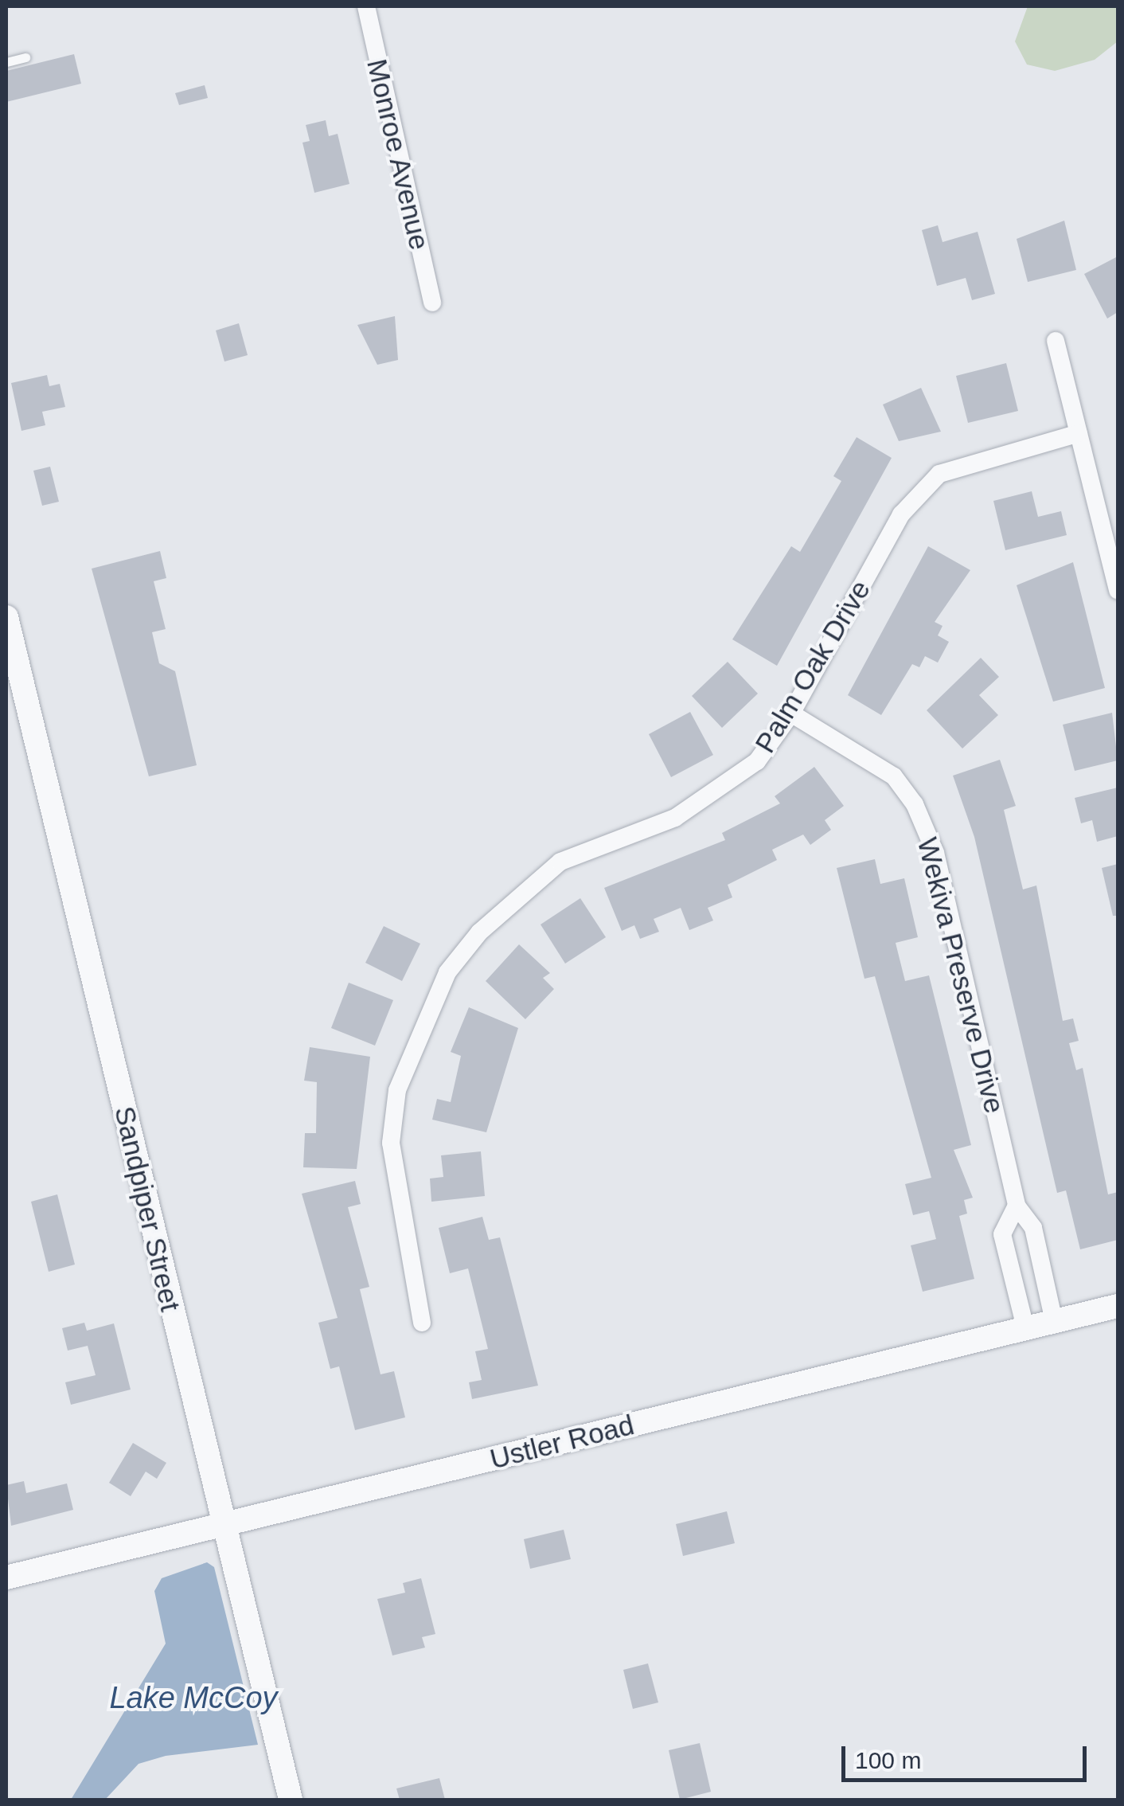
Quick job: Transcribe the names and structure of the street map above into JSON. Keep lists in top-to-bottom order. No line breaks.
{"streets":{"street":["Monroe Avenue","Palm Oak Drive","Wekiva Preserve Drive","Sandpiper Street","Ustler Road"]},"crossings":[["Palm Oak Drive","Wekiva Preserve Drive"],["Wekiva Preserve Drive","Ustler Road"],["Sandpiper Street","Ustler Road"]],"water":["Lake McCoy"],"scale_bar":"100 m"}
